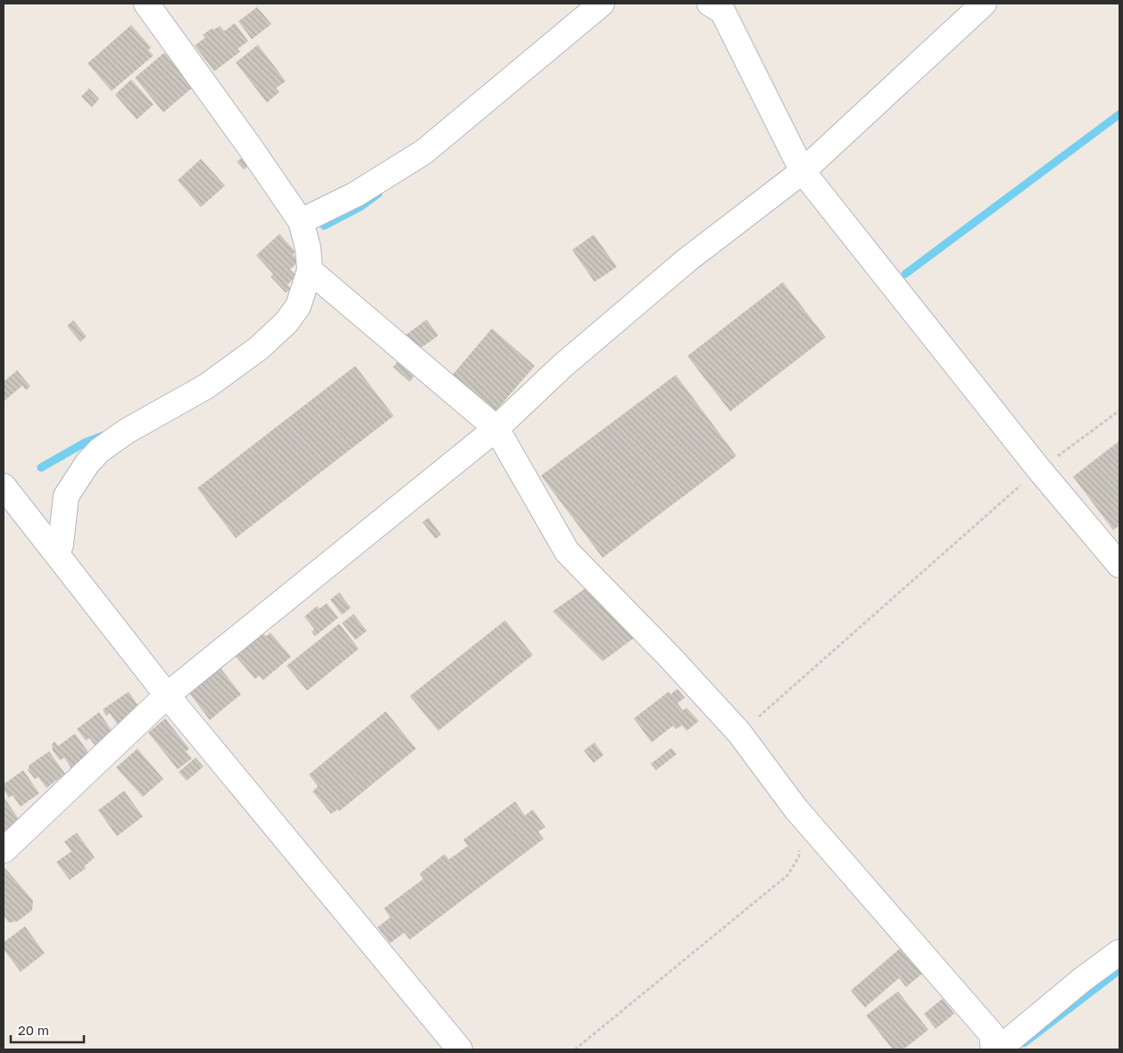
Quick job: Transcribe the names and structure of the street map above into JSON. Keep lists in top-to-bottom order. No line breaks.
{"scale_bar":"20 m"}
